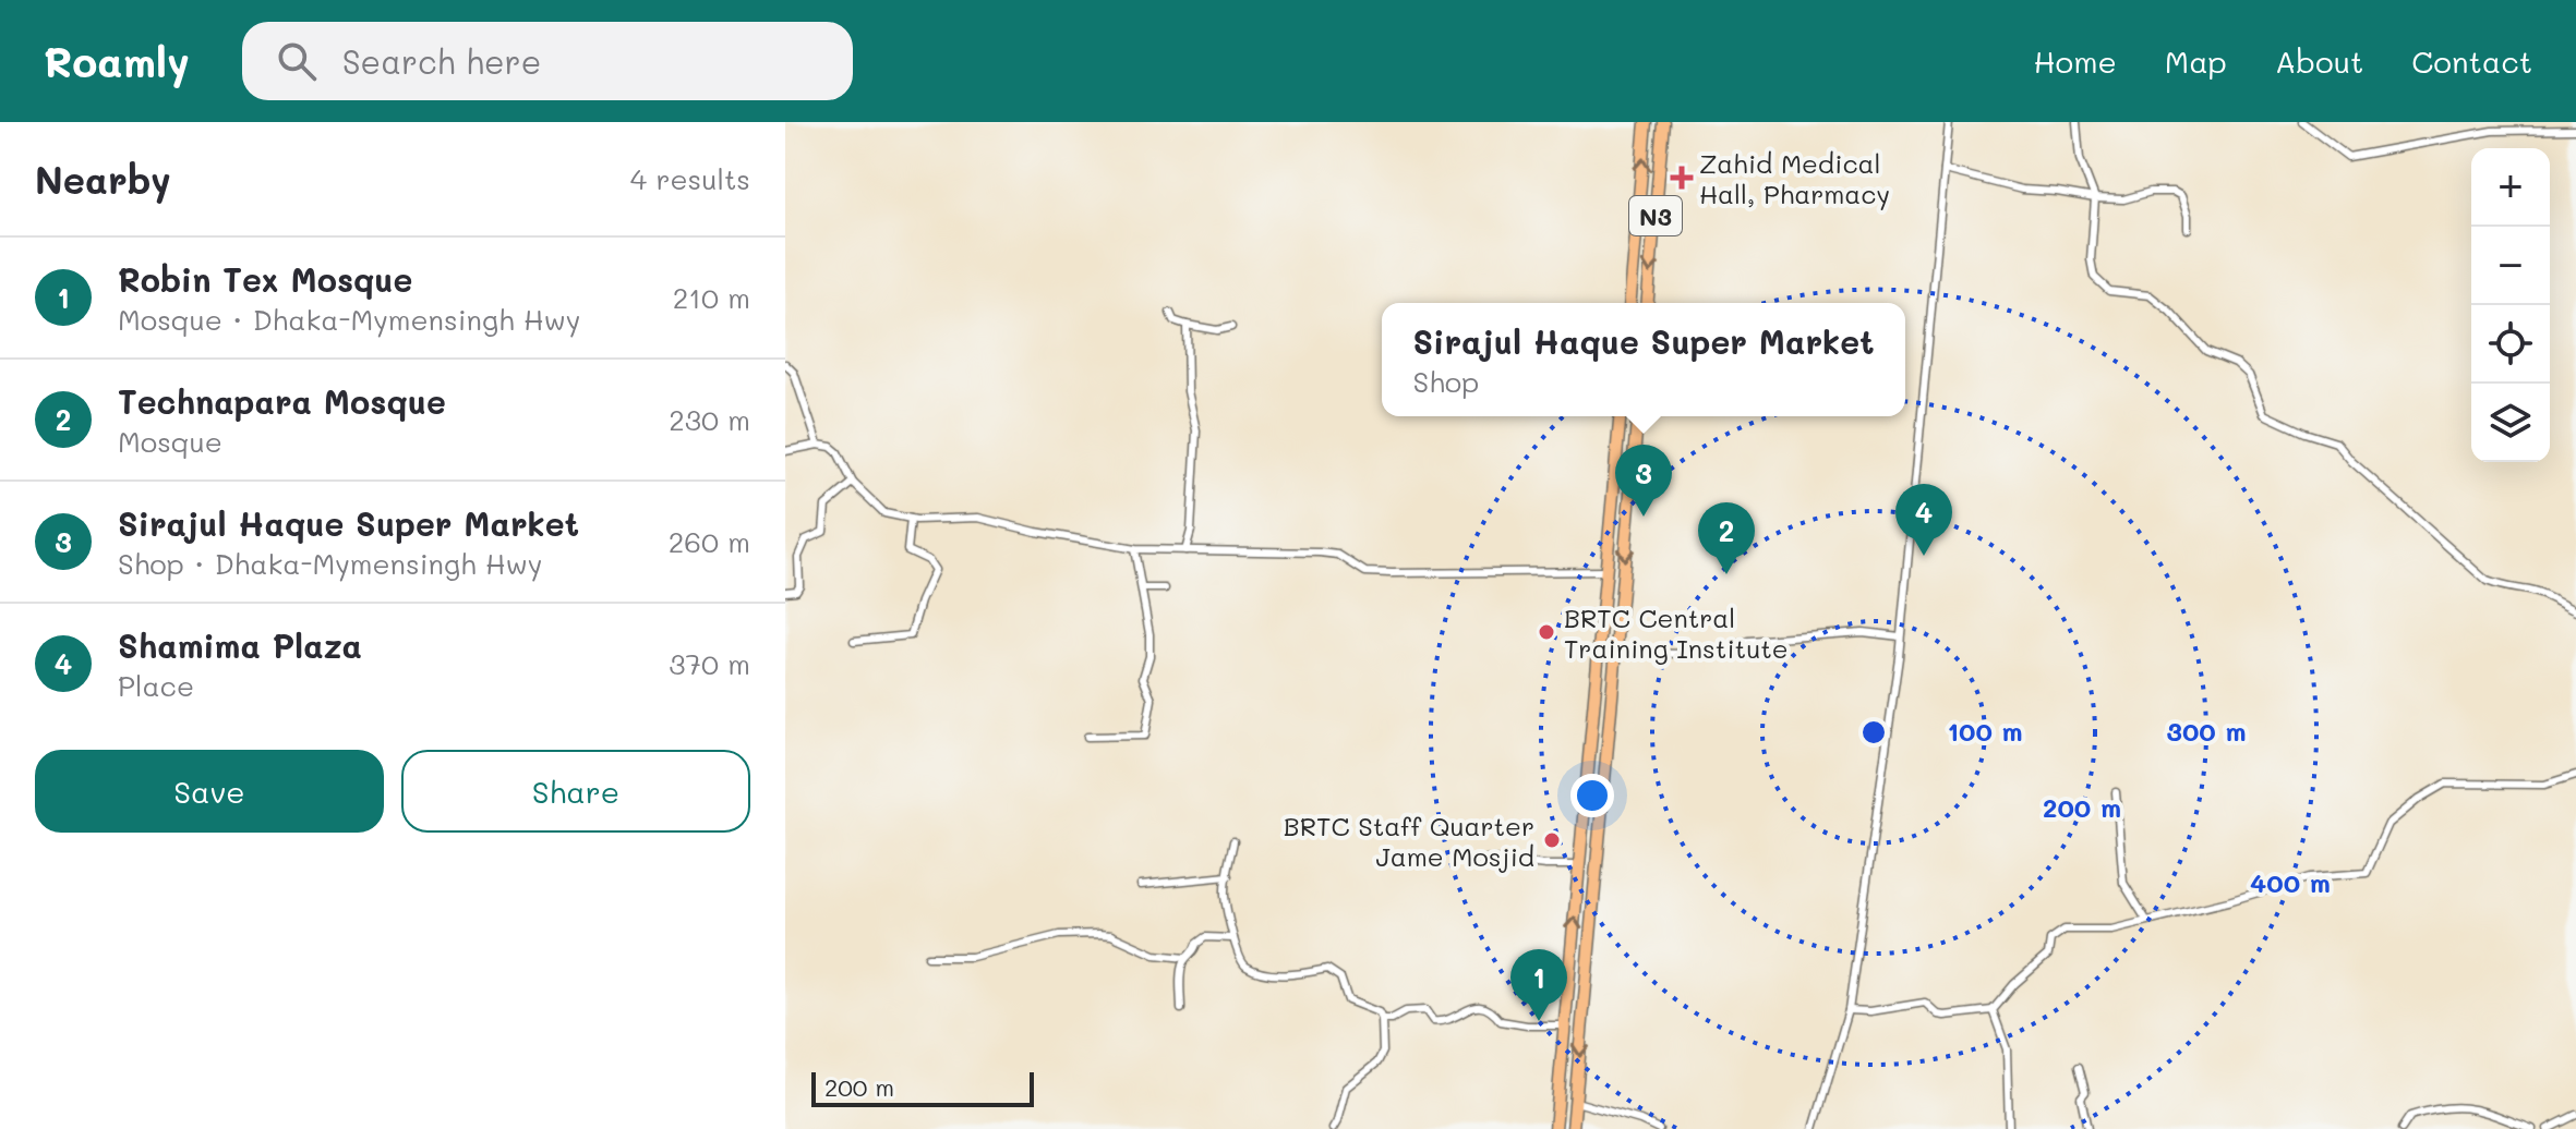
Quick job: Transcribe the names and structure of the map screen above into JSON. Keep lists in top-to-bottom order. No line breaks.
{"streets":{"highway":["N3"]},"places":{"health":["Zahid Medical Hall, Pharmacy"],"other":["BRTC Central Training Institute","BRTC Staff Quarter Jame Mosjid"]},"scale_bar":"200 m","page":{"header":"Roamly","search":"Search here","nav":["Home","Map","About","Contact"],"heading":["Nearby","4 results"],"map_buttons":["+","−"],"list":[{"mark":"1","name":"Robin Tex Mosque","note":"Mosque · Dhaka-Mymensingh Hwy","value":"210 m"},{"mark":"2","name":"Technapara Mosque","note":"Mosque","value":"230 m"},{"mark":"3","name":"Sirajul Haque Super Market","note":"Shop · Dhaka-Mymensingh Hwy","value":"260 m"},{"mark":"4","name":"Shamima Plaza","note":"Place","value":"370 m"}],"popup":["Sirajul Haque Super Market","Shop"],"pins":["3","4","2","1"],"buttons":["Save","Share"],"scale":"200 m"},"rings":["100 m","300 m","200 m","400 m"]}
